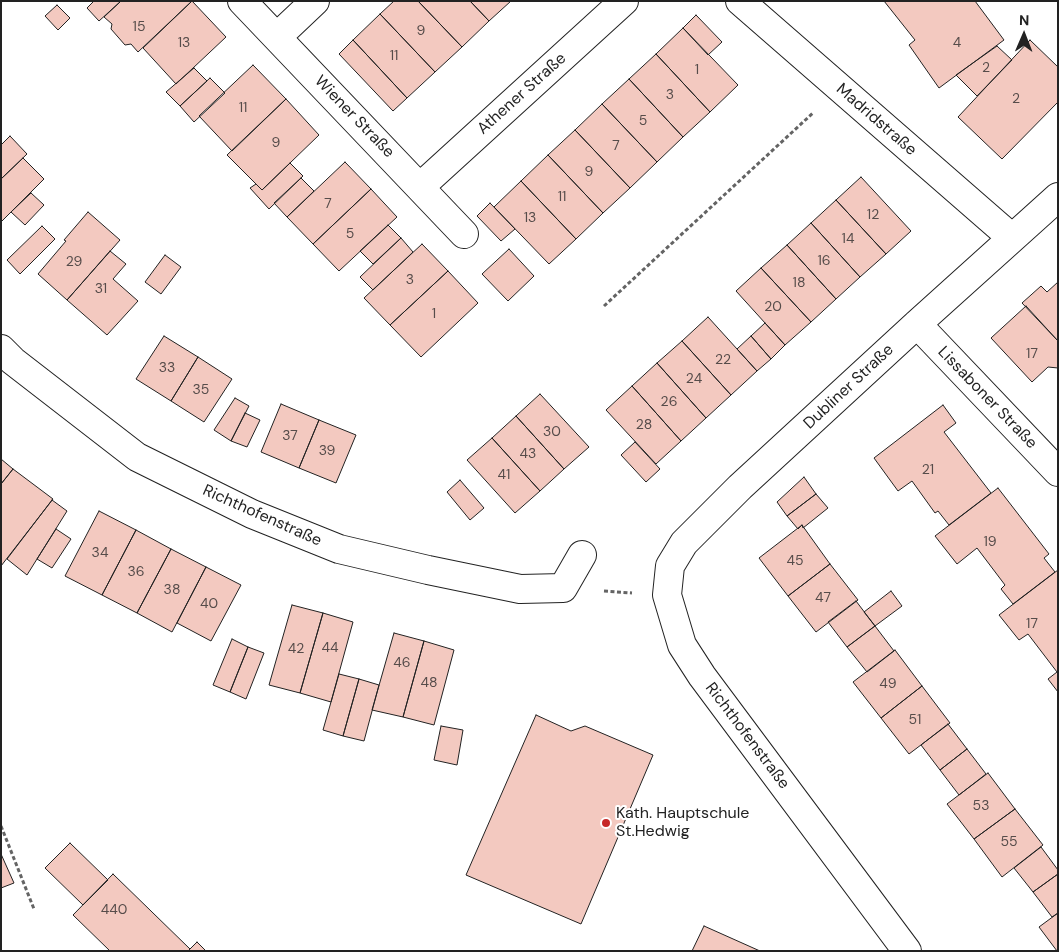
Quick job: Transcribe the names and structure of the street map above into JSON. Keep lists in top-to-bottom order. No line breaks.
{"streets":{"street":["Athener Straße","Wiener Straße","Madridstraße","Dubliner Straße","Lissaboner Straße","Richthofenstraße"]},"crossings":[["Athener Straße","Wiener Straße"],["Madridstraße","Dubliner Straße"],["Dubliner Straße","Lissaboner Straße"],["Dubliner Straße","Richthofenstraße"]],"places":["Kath. Hauptschule St.Hedwig"],"house_numbers":["15","9","13","4","11","2","1","3","2","11","5","9","7","9","11","7","12","13","5","14","16","29","3","18","31","20","1","17","22","33","24","35","26","28","30","37","39","43","21","41","19","34","45","36","38","47","40","17","44","42","46","48","49","51","53","55","440"],"north":"top"}
